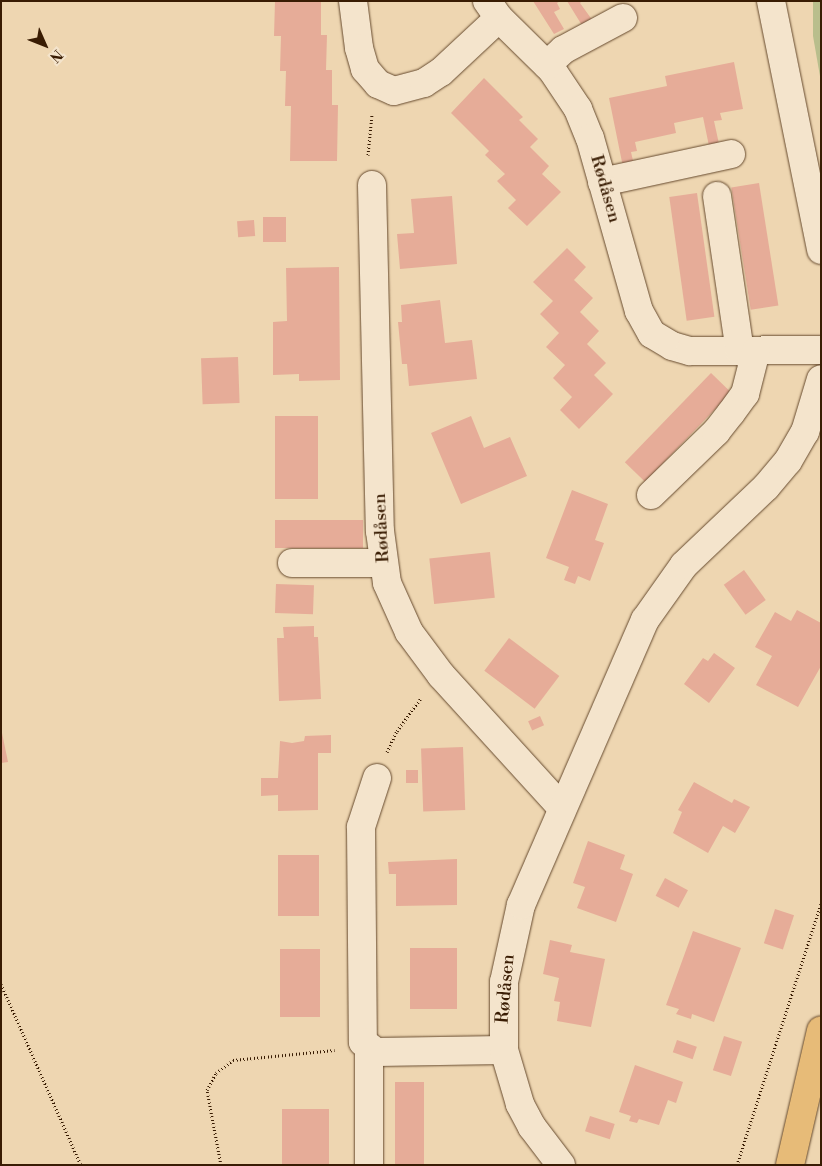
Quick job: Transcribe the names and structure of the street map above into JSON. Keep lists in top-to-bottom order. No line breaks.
{"streets":{"street":["Rødåsen"]},"north":"bottom right"}
